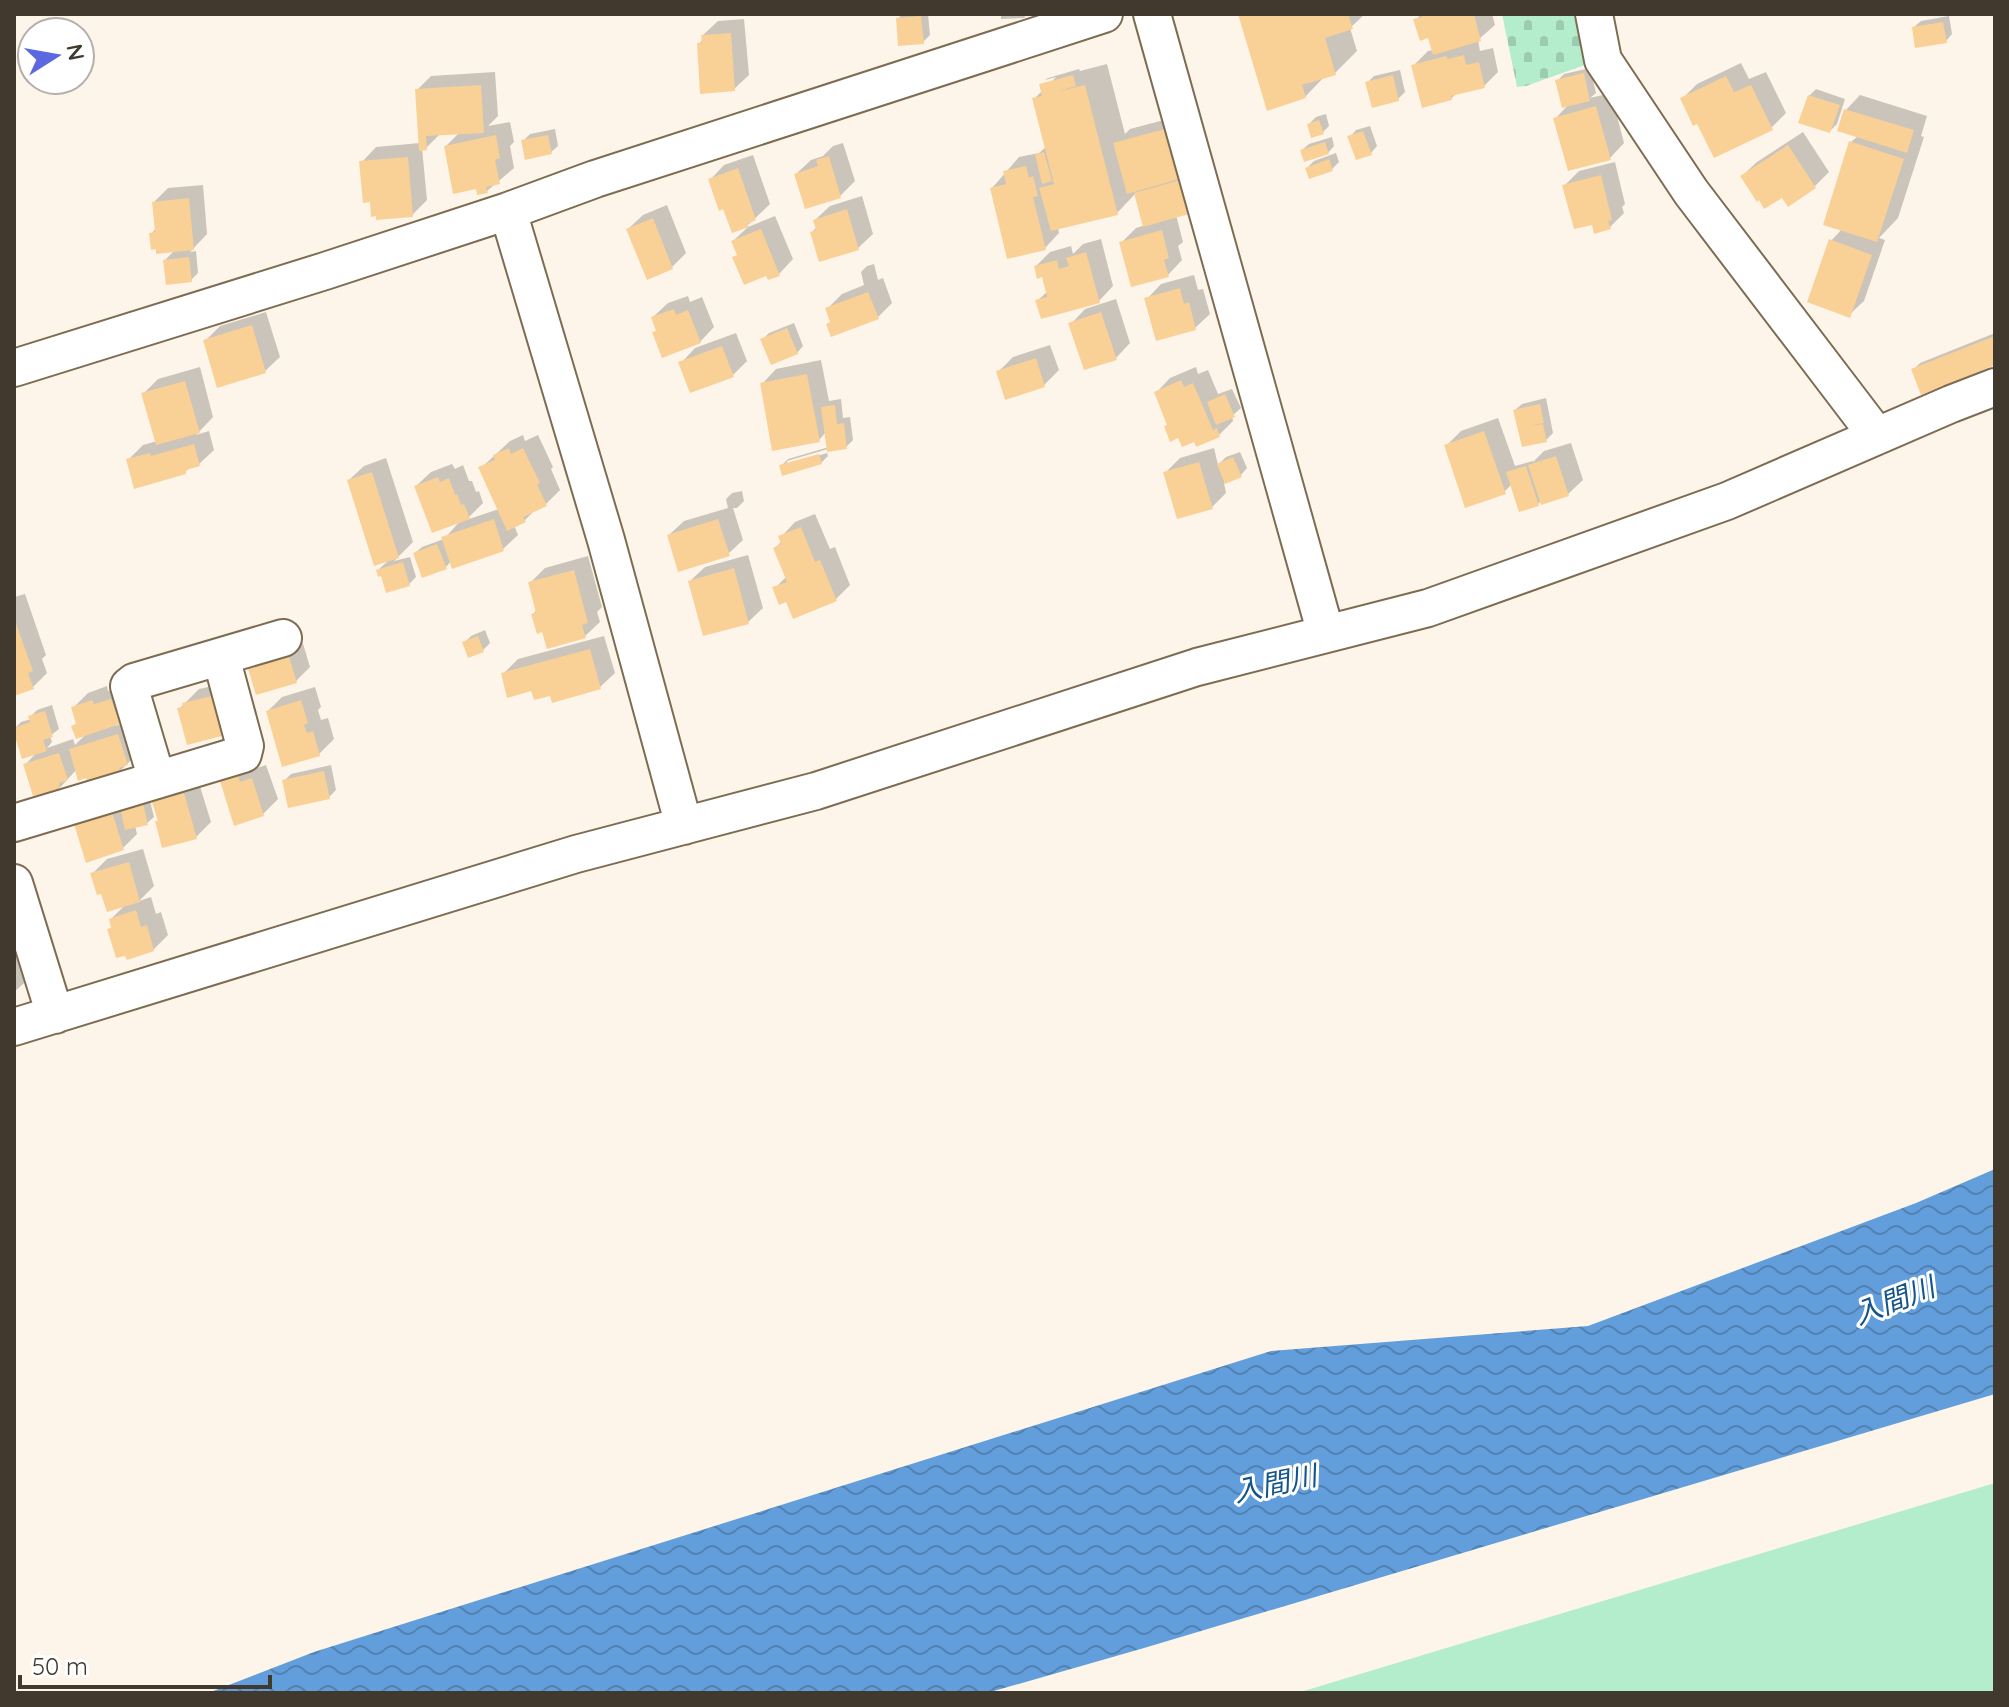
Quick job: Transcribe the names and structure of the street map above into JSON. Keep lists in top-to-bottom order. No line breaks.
{"water":["入間川"],"scale_bar":"50 m","north":"right"}
